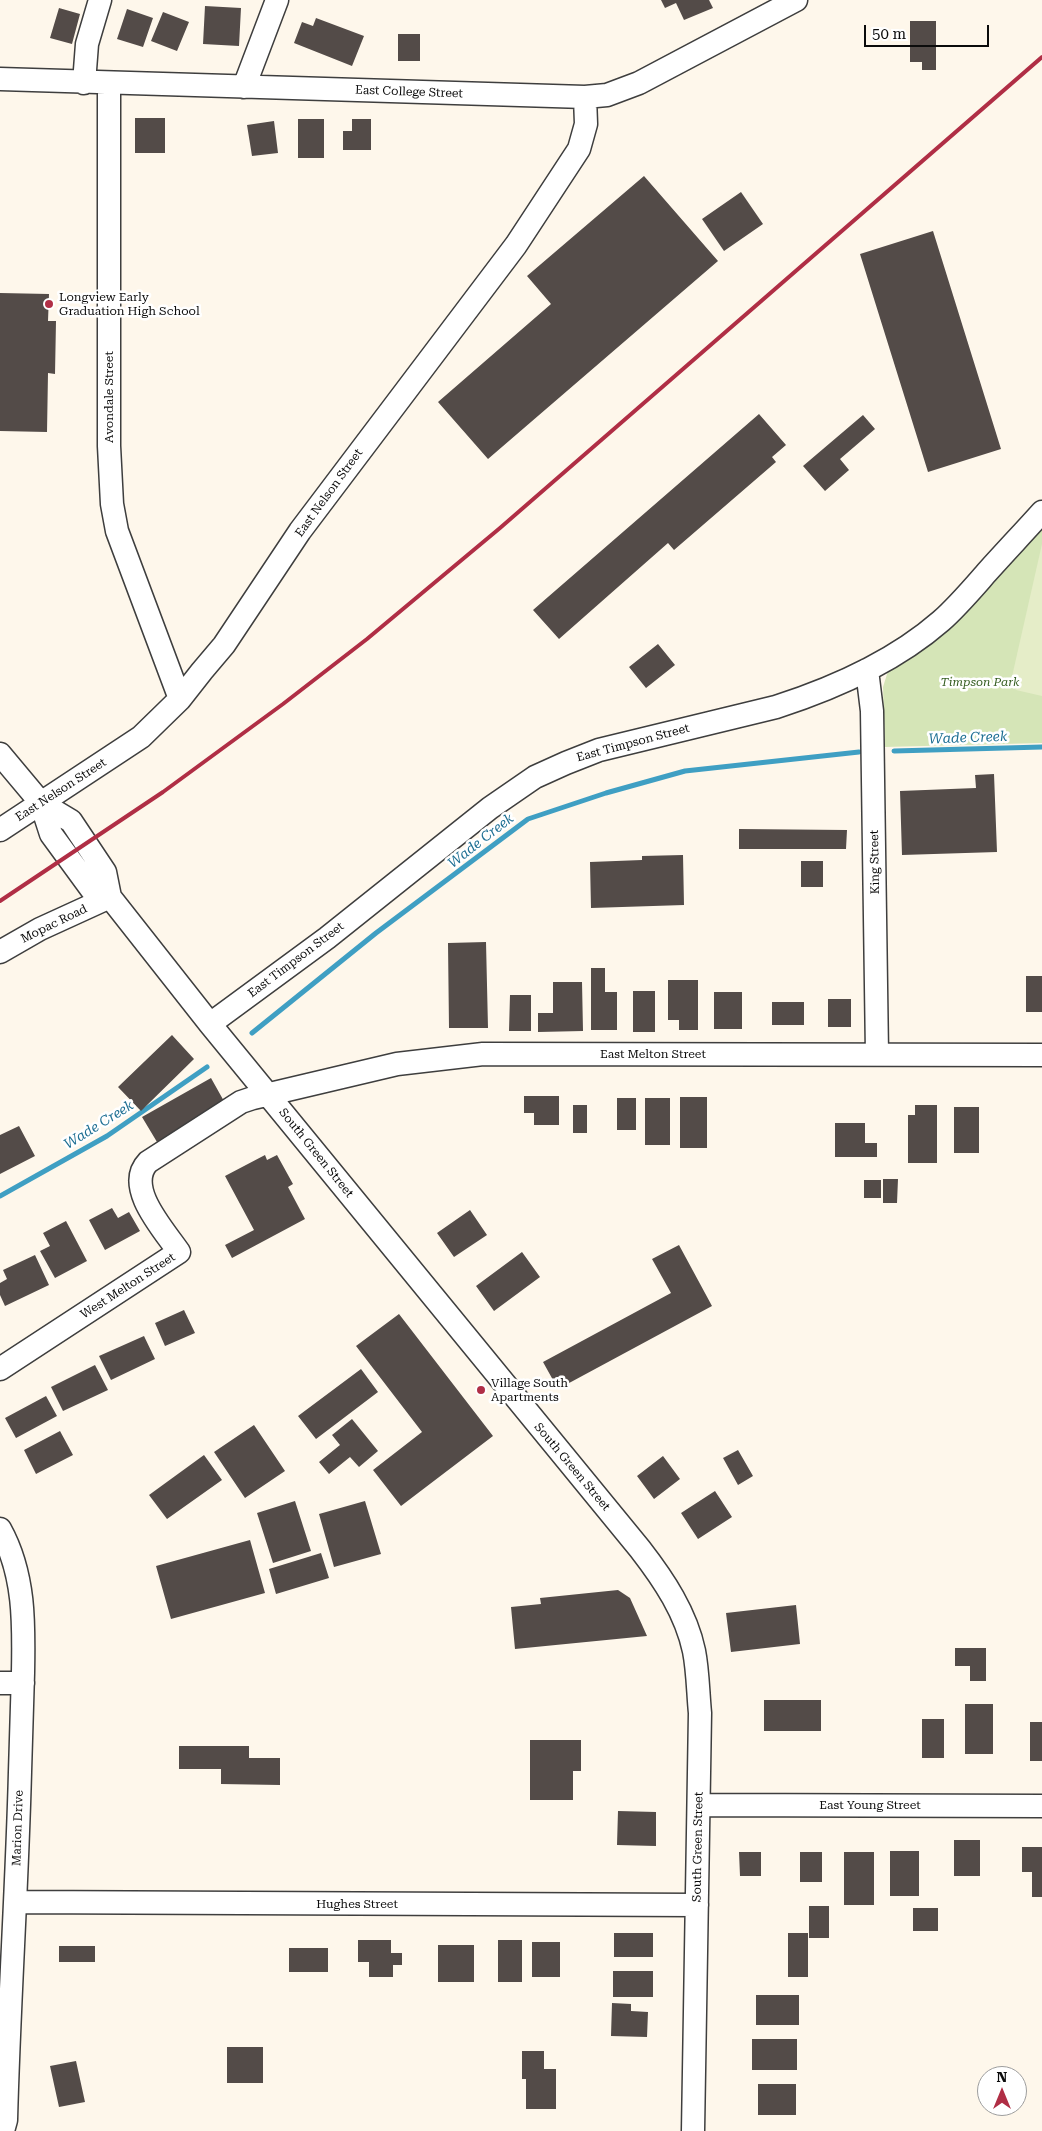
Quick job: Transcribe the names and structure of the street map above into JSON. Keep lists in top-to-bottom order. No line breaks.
{"streets":{"street":["East College Street","Avondale Street","East Nelson Street","East Timpson Street","King Street","Mopac Road","East Melton Street","South Green Street","West Melton Street","East Young Street","Marion Drive","Hughes Street"]},"crossings":[["East College Street","Avondale Street"],["East College Street","East Nelson Street"],["Avondale Street","East Nelson Street"],["East Nelson Street","South Green Street"],["East Timpson Street","King Street"],["East Timpson Street","South Green Street"],["King Street","East Melton Street"],["Mopac Road","South Green Street"],["East Melton Street","South Green Street"],["East Melton Street","West Melton Street"],["South Green Street","West Melton Street"],["South Green Street","East Young Street"],["South Green Street","Hughes Street"],["Marion Drive","Hughes Street"]],"water":["Wade Creek"],"parks":["Timpson Park"],"places":["Longview Early Graduation High School","Village South Apartments"],"scale_bar":"50 m","north":"top"}
